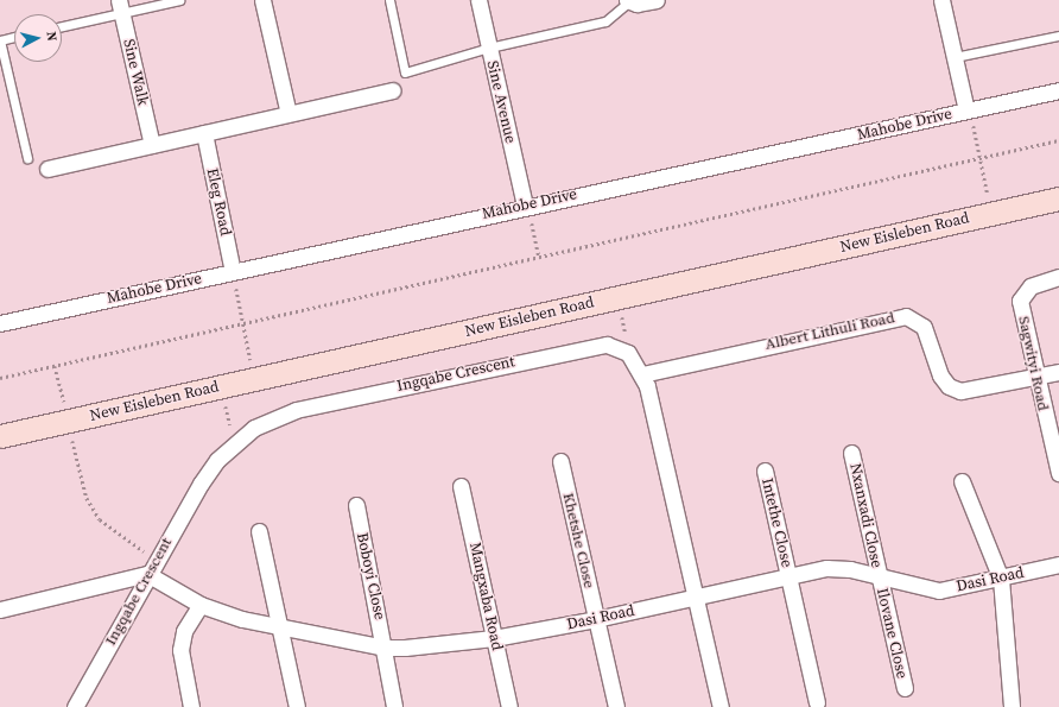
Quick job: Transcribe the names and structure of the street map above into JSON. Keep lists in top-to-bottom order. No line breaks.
{"streets":{"main road":["New Eisleben Road"],"street":["Sine Walk","Sine Avenue","Mahobe Drive","Eleg Road","Albert Lithuli Road","Sagwityi Road","Ingqabe Crescent","Nxanxadi Close","Intethe Close","Khetshe Close","Boboyi Close","Dasi Road","Mangxaba Road","Ilovane Close"]},"crossings":[["Sine Avenue","Mahobe Drive"],["Mahobe Drive","Eleg Road"],["Albert Lithuli Road","Sagwityi Road"],["Albert Lithuli Road","Ingqabe Crescent"],["Ingqabe Crescent","Dasi Road"],["Nxanxadi Close","Dasi Road"],["Nxanxadi Close","Ilovane Close"],["Intethe Close","Dasi Road"],["Khetshe Close","Dasi Road"],["Boboyi Close","Dasi Road"],["Dasi Road","Mangxaba Road"],["Dasi Road","Ilovane Close"]],"north":"right"}
